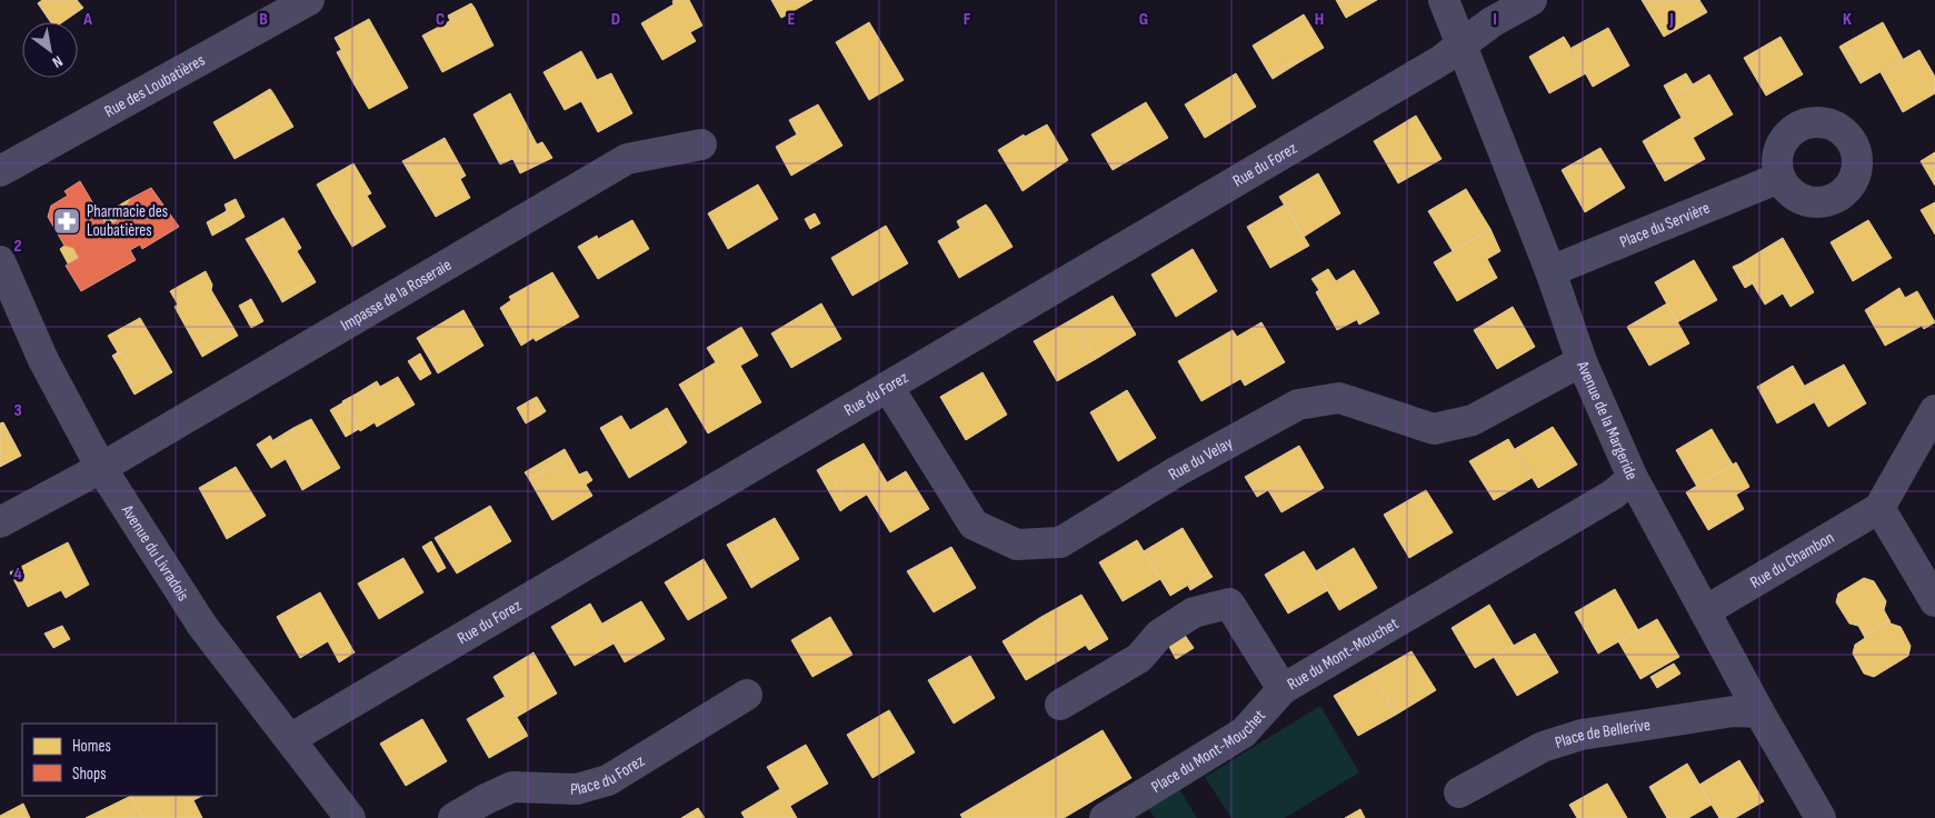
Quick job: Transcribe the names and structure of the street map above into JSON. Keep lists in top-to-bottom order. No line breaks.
{"streets":{"street":["Rue des Loubatières","Rue du Forez","Place du Servière","Impasse de la Roseraie","Avenue de la Margeride","Rue du Velay","Avenue du Livradois","Rue du Chambon","Rue du Mont-Mouchet","Place de Bellerive","Place du Mont-Mouchet","Place du Forez"]},"crossings":[["Rue du Forez","Avenue de la Margeride"],["Rue du Forez","Rue du Velay"],["Rue du Forez","Avenue du Livradois"],["Place du Servière","Avenue de la Margeride"],["Impasse de la Roseraie","Avenue du Livradois"],["Avenue de la Margeride","Rue du Velay"],["Avenue de la Margeride","Rue du Chambon"],["Avenue de la Margeride","Rue du Mont-Mouchet"],["Avenue de la Margeride","Place de Bellerive"],["Rue du Mont-Mouchet","Place du Mont-Mouchet"]],"places":{"pharmacy":["Pharmacie des Loubatières"]},"legend":["Homes","Shops"],"north":"bottom right","grid":{"columns":["A","B","C","D","E","F","G","H","I","J","K"],"rows":["2","3","4"]}}
